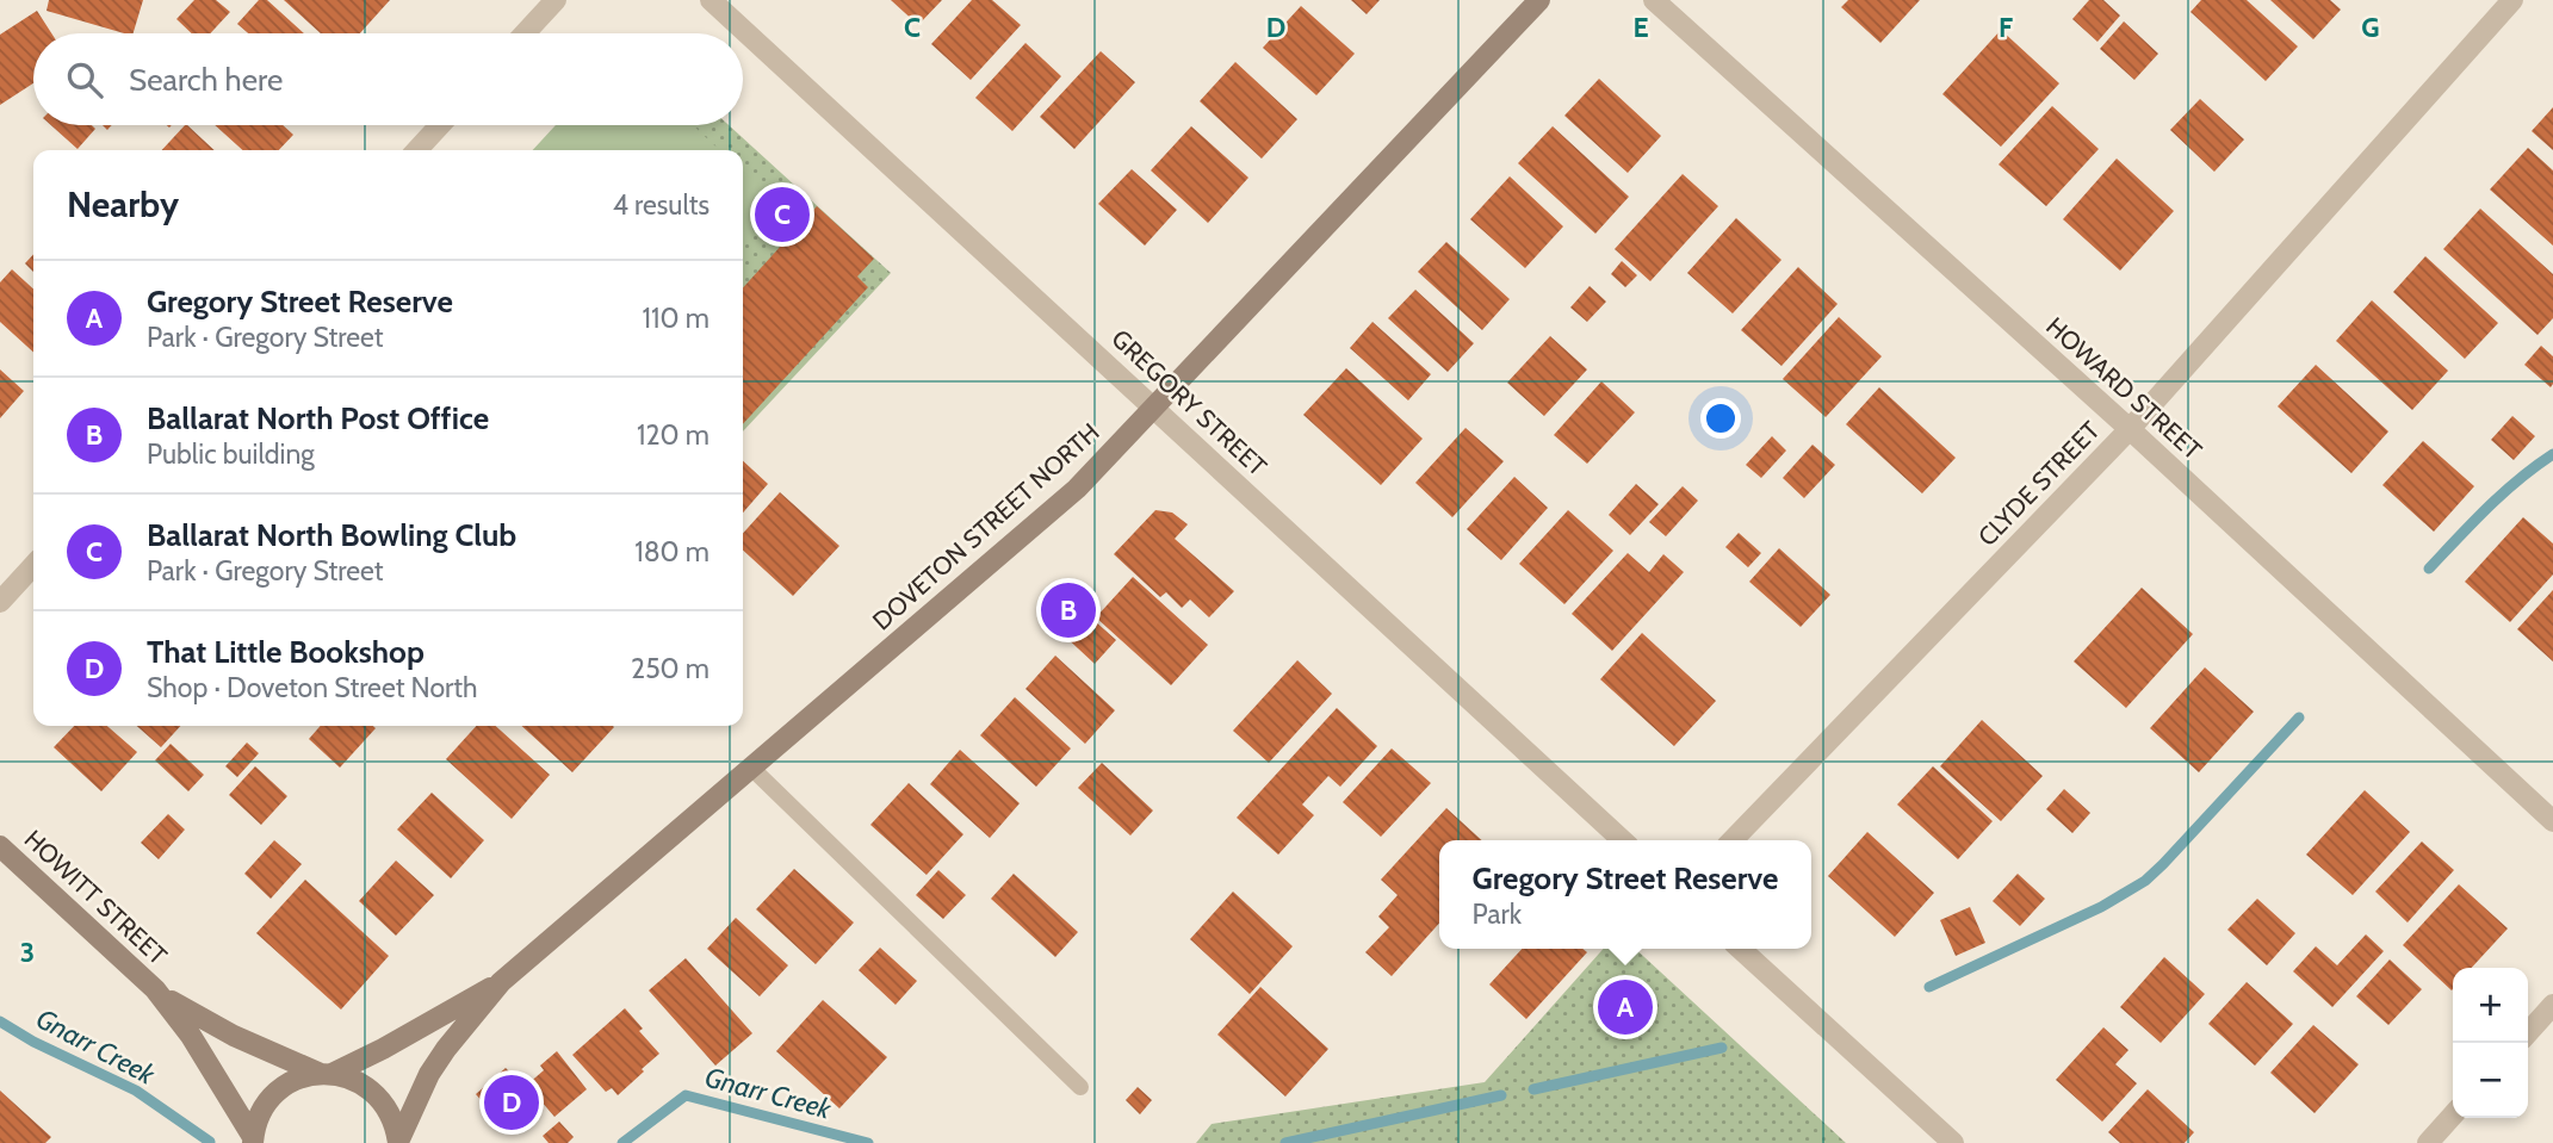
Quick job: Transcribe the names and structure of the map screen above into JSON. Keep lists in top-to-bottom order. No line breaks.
{"streets":{"main road":["DOVETON STREET NORTH","HOWITT STREET"],"street":["HOWARD STREET","GREGORY STREET","CLYDE STREET"]},"crossings":[["HOWARD STREET","CLYDE STREET"],["GREGORY STREET","DOVETON STREET NORTH"],["DOVETON STREET NORTH","HOWITT STREET"]],"water":["Gnarr Creek"],"page":{"search":"Search here","heading":["Nearby","4 results"],"pins":["C","B","A","D"],"list":[{"mark":"A","name":"Gregory Street Reserve","note":"Park · Gregory Street","value":"110 m"},{"mark":"B","name":"Ballarat North Post Office","note":"Public building","value":"120 m"},{"mark":"C","name":"Ballarat North Bowling Club","note":"Park · Gregory Street","value":"180 m"},{"mark":"D","name":"That Little Bookshop","note":"Shop · Doveton Street North","value":"250 m"}],"popup":["Gregory Street Reserve","Park"],"map_buttons":["+","−"]},"grid":{"columns":["C","D","E","F","G"],"rows":["3"]}}
